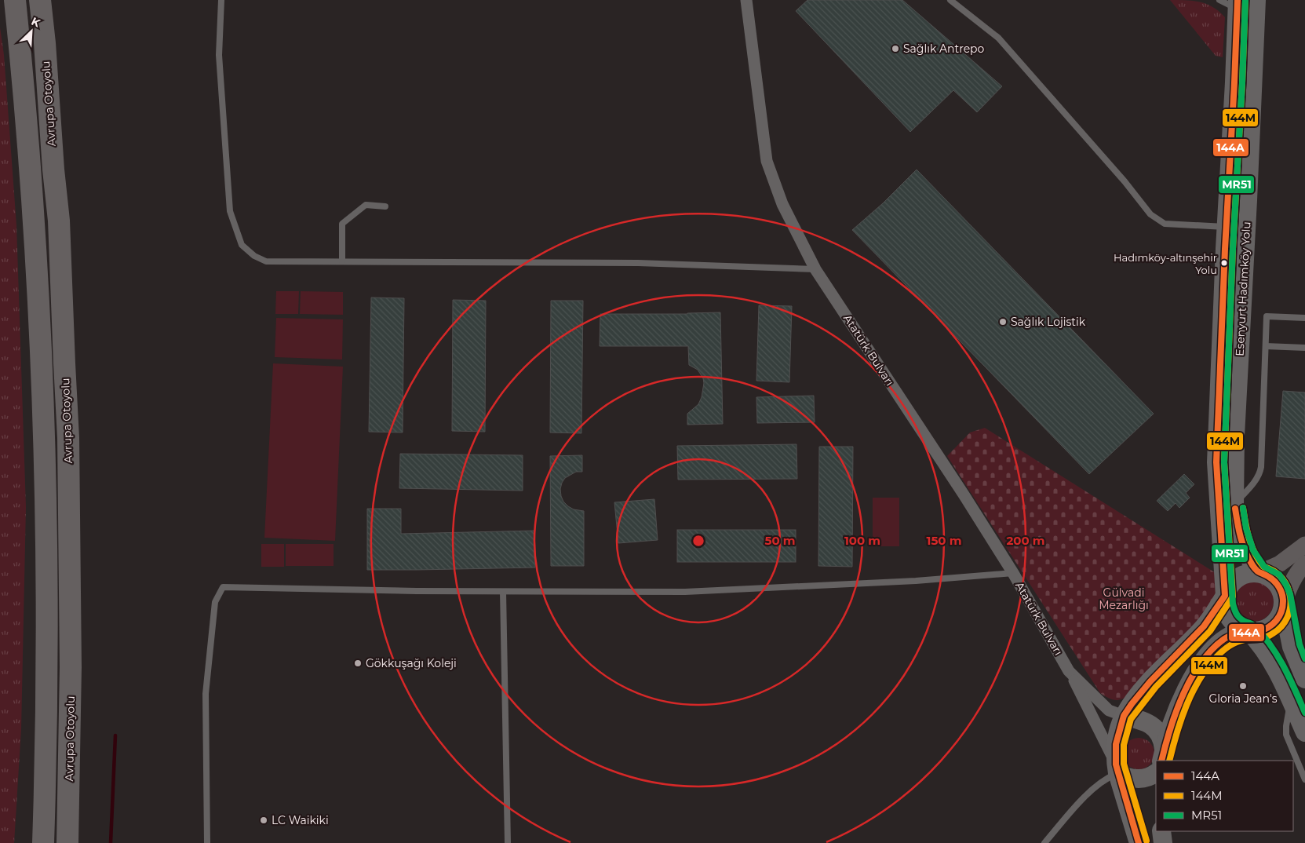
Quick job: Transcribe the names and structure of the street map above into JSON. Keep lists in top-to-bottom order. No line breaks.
{"streets":{"highway":["Avrupa Otoyolu"],"main road":["Esenyurt Hadımköy Yolu","Atatürk Bulvarı"]},"crossings":[["Esenyurt Hadımköy Yolu","Atatürk Bulvarı"]],"parks":["Gülvadi Mezarlığı"],"places":["Sağlık Antrepo","Hadımköy-altınşehir Yolu","Sağlık Lojistik","Gökkuşağı Koleji","Gloria Jean's","LC Waikiki"],"lines":["transit line 144A","transit line 144M","transit line MR51"],"legend":["144A","144M","MR51"],"north":"top right","rings":["50 m","100 m","150 m","200 m"]}
